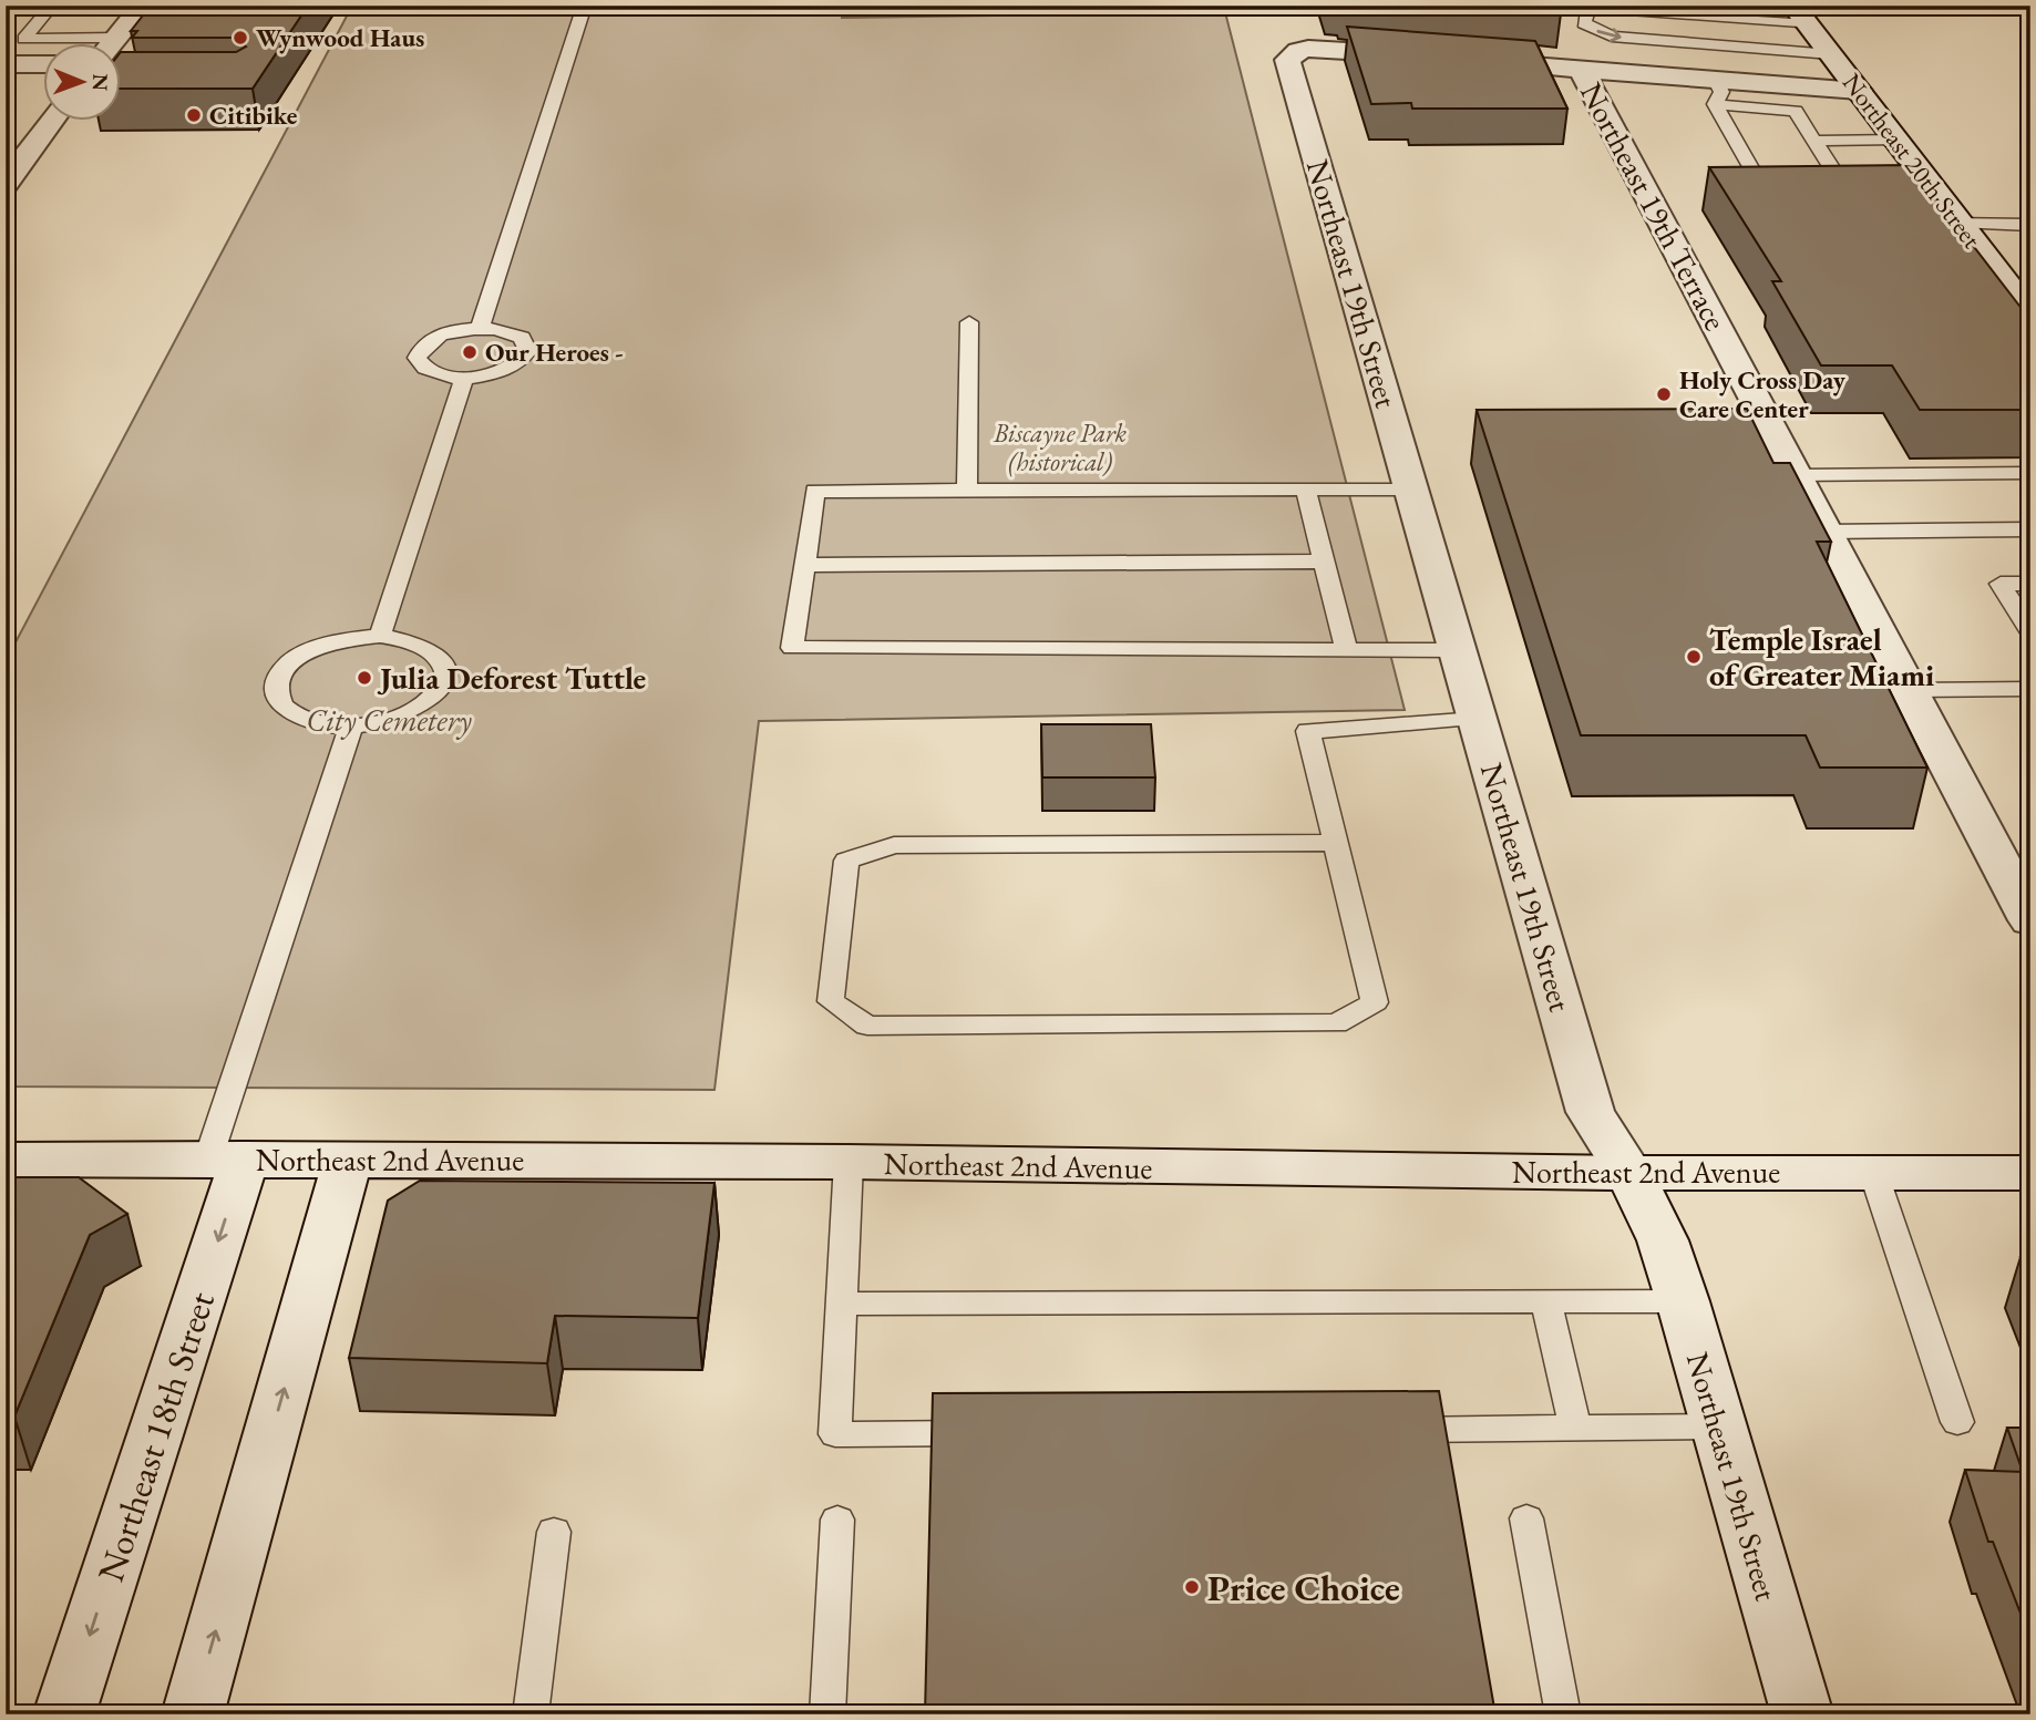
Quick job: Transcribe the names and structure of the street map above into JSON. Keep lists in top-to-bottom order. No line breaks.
{"streets":{"street":["Northeast 20th Street","Northeast 19th Terrace","Northeast 19th Street","Northeast 2nd Avenue","Northeast 18th Street"]},"crossings":[["Northeast 19th Street","Northeast 2nd Avenue"],["Northeast 2nd Avenue","Northeast 18th Street"]],"parks":["Biscayne Park (historical)","City Cemetery"],"places":["Wynwood Haus","Citibike","Our Heroes -","Holy Cross Day Care Center","Temple Israel of Greater Miami","Julia Deforest Tuttle","Price Choice"],"north":"right"}
